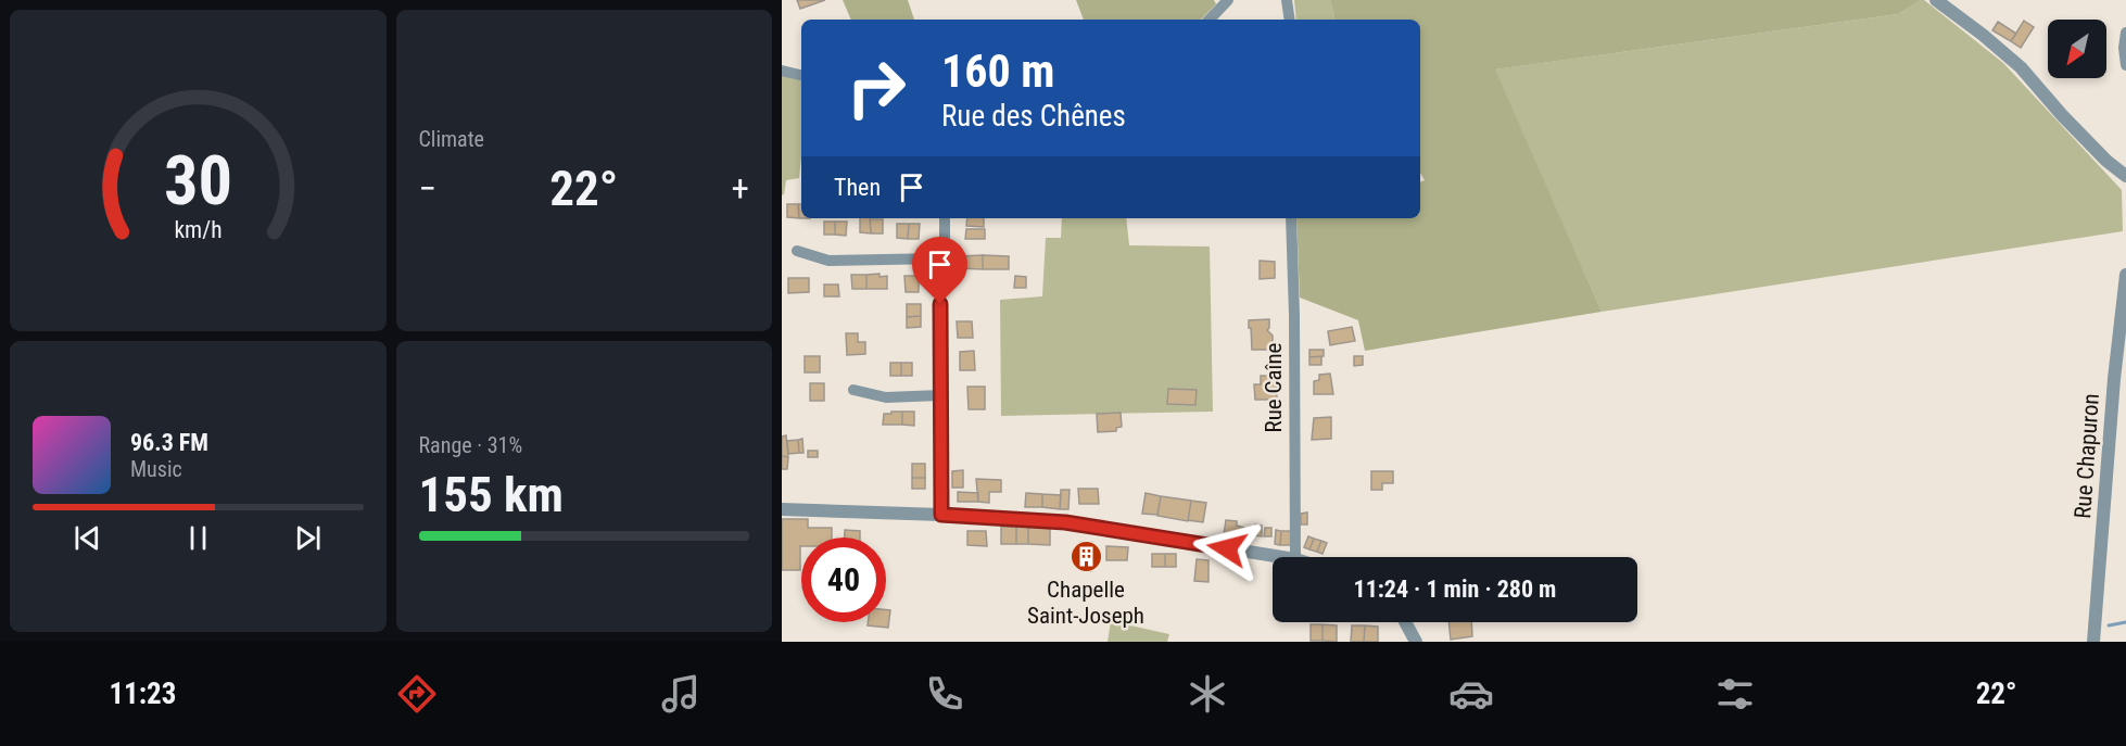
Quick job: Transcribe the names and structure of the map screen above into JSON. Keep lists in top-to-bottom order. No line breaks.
{"streets":{"street":["Rue Caîne","Rue Chapuron"]},"places":{"building":["Chapelle Saint-Joseph"]},"north":"bottom left","page":{"tile":["Climate",["Range · 31%","155 km"]],"turn":["160 m","Rue des Chênes"],"then":"Then","heat":["−","22°","+"],"song":["96.3 FM","Music"],"limit":"40","trip":"11:24 · 1 min · 280 m","tabs":["11:23","22°"],"gauge":["30","km/h"]}}
